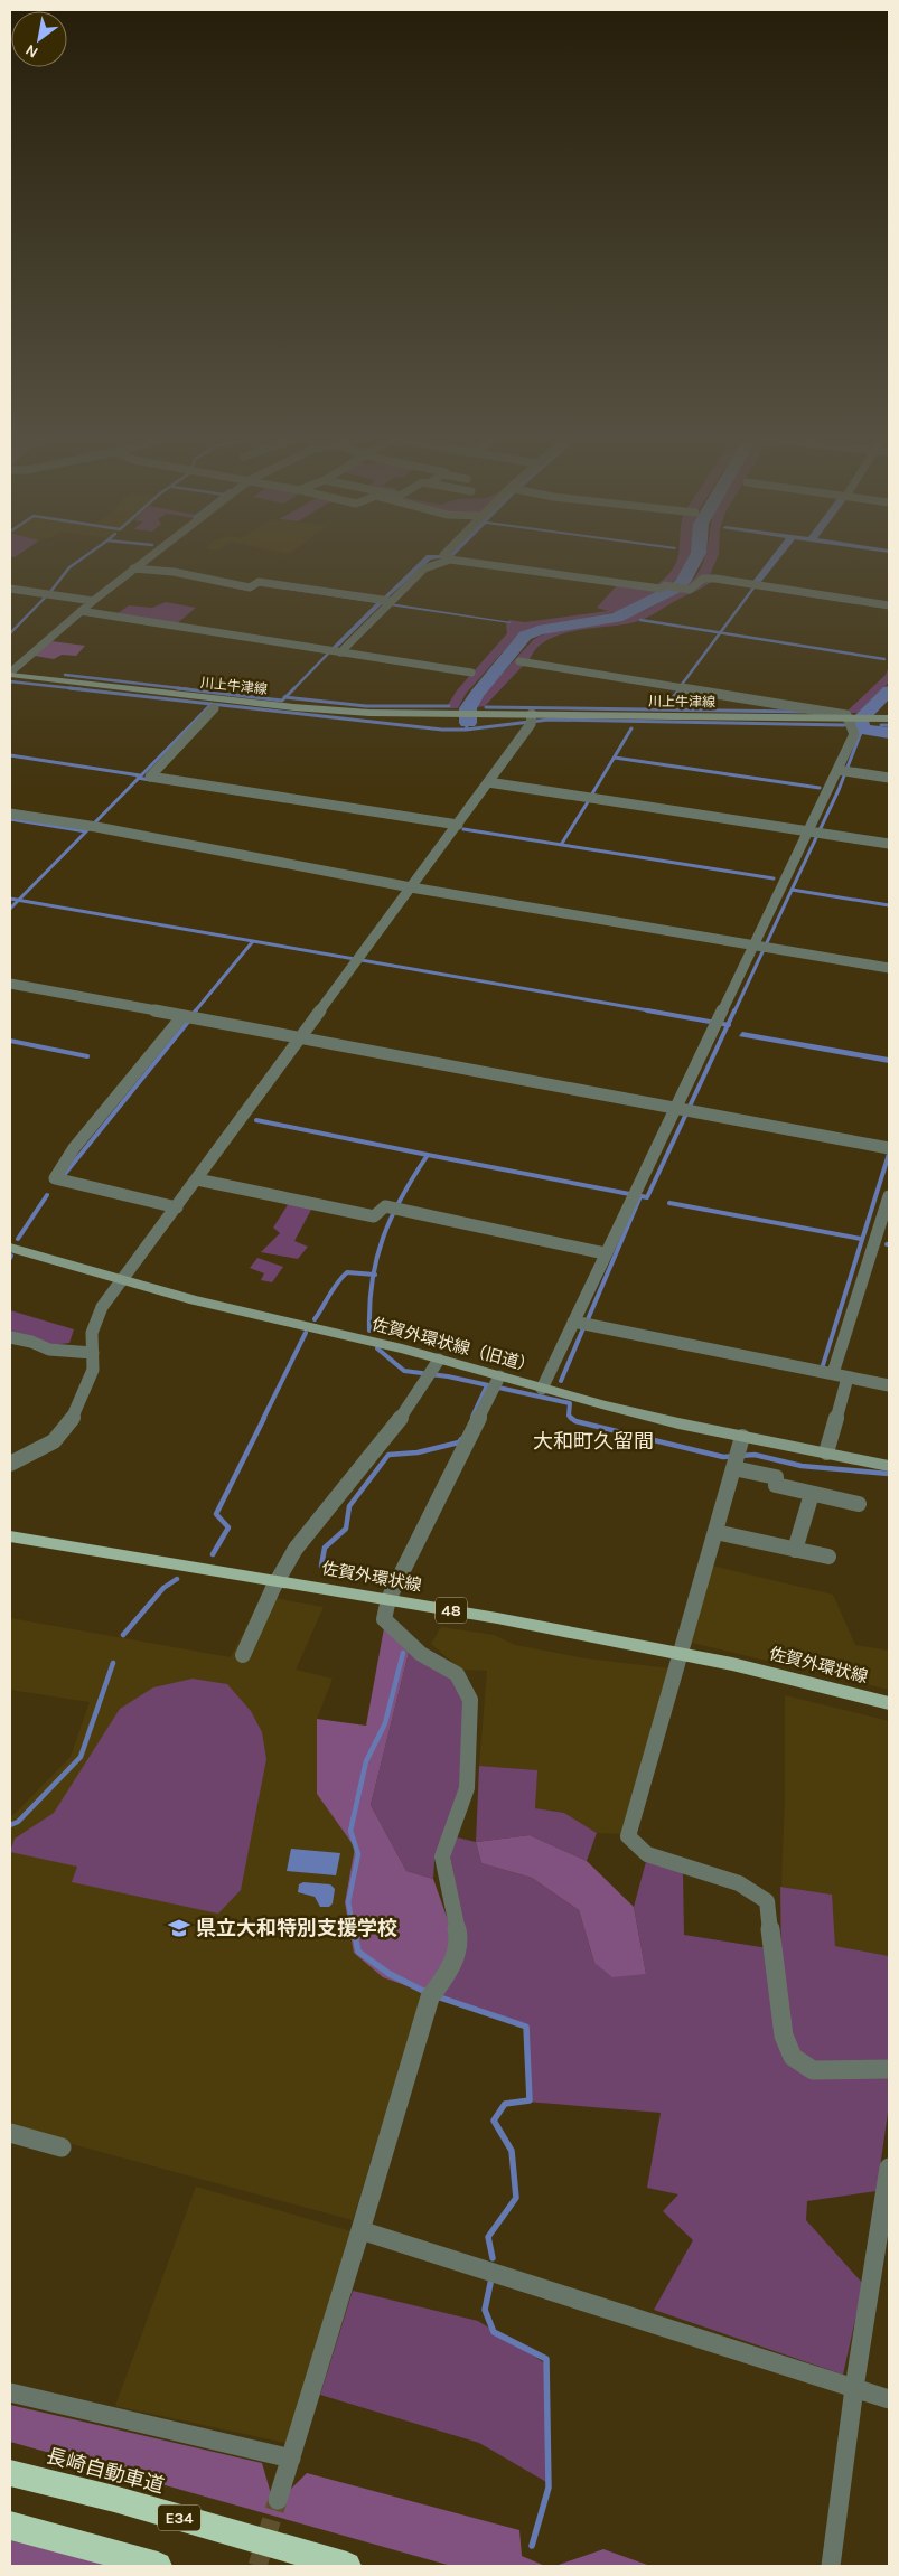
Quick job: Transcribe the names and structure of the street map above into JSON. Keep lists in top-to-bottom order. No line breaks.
{"streets":{"highway":["長崎自動車道","E34"],"main road":["川上牛津線","佐賀外環状線（旧道）","佐賀外環状線","48"]},"districts":["大和町久留間"],"places":{"school or university":["県立大和特別支援学校"]},"north":"bottom left"}
